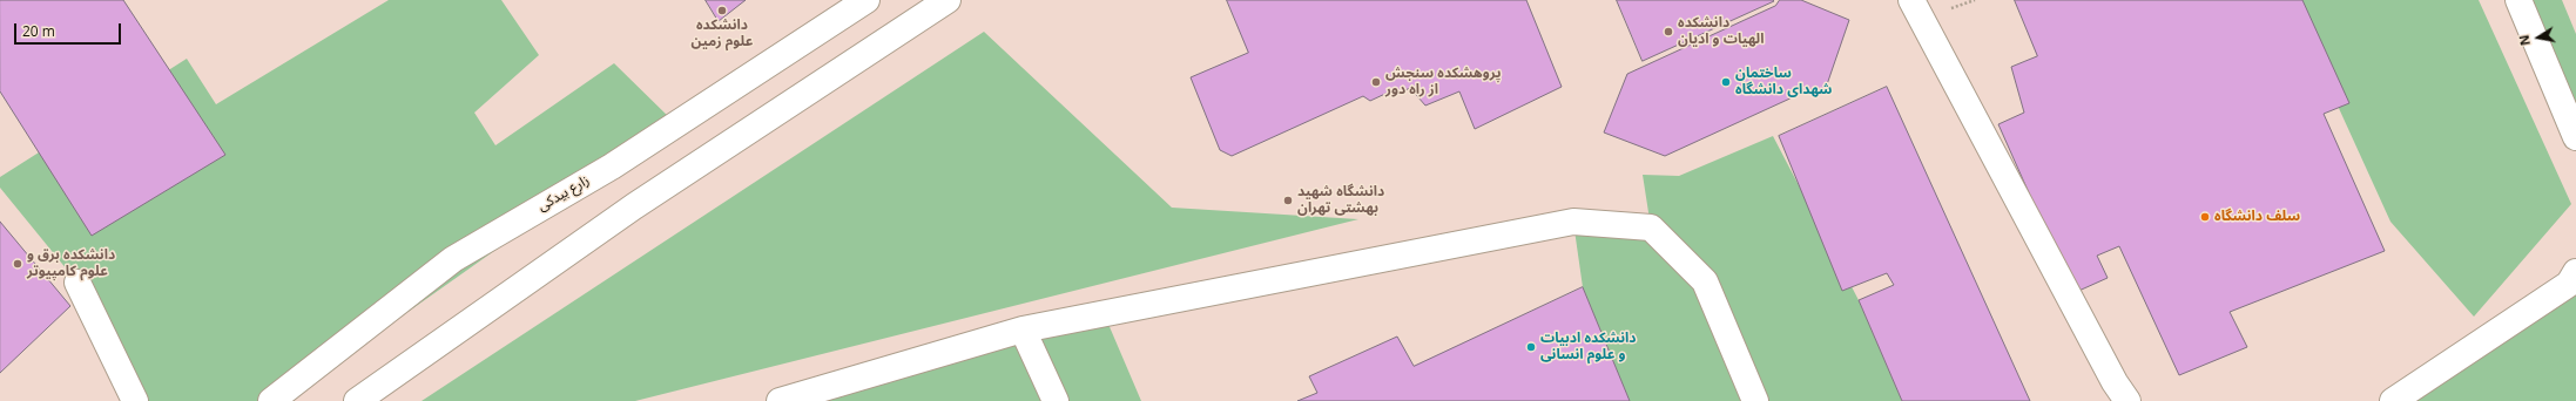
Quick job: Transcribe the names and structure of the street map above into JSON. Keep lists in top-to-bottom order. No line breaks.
{"streets":{"lane":["زارع بیدکی"]},"places":["دانشکده علوم زمین","دانشکده الهیات و ادیان","پروهشکده سنجش از راه دور","ساختمان شهدای دانشگاه","دانشگاه شهید بهشتی تهران","سلف دانشگاه","دانشکده برق و علوم کامپیوتر","دانشکده ادبیات و علوم انسانی"],"scale_bar":"20 m","north":"left"}
